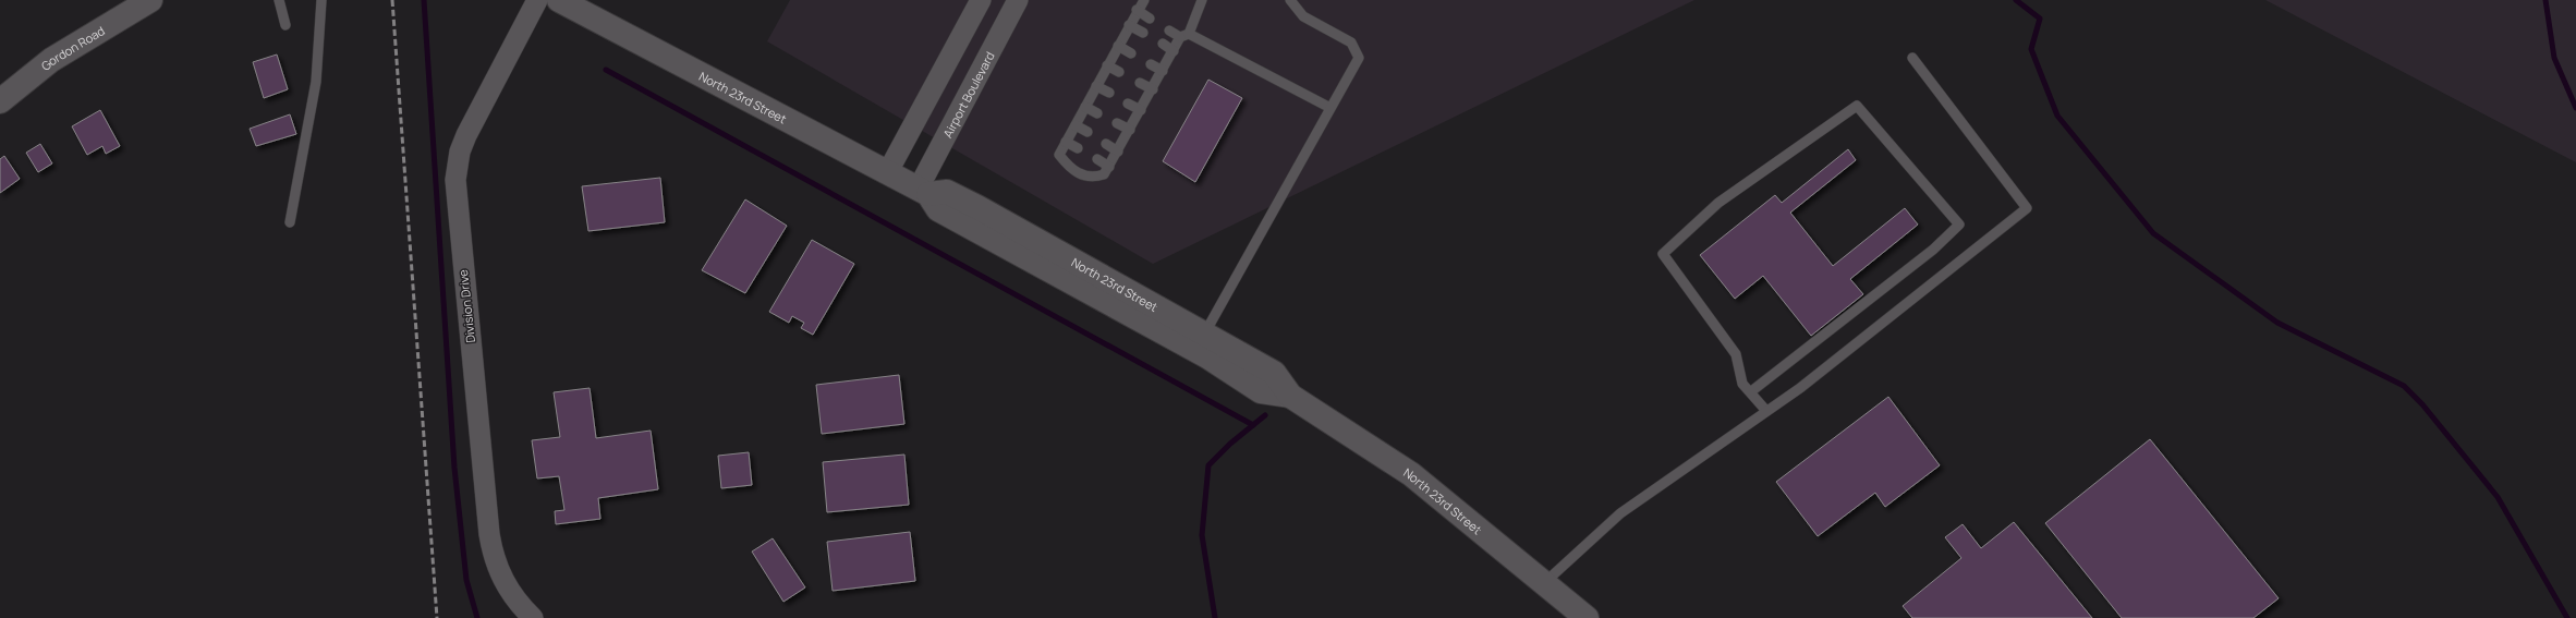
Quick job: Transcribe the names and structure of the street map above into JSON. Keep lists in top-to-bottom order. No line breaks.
{"streets":{"main road":["Gordon Road","North 23rd Street"],"street":["Airport Boulevard","Division Drive"]},"crossings":[["Airport Boulevard","North 23rd Street"]]}
